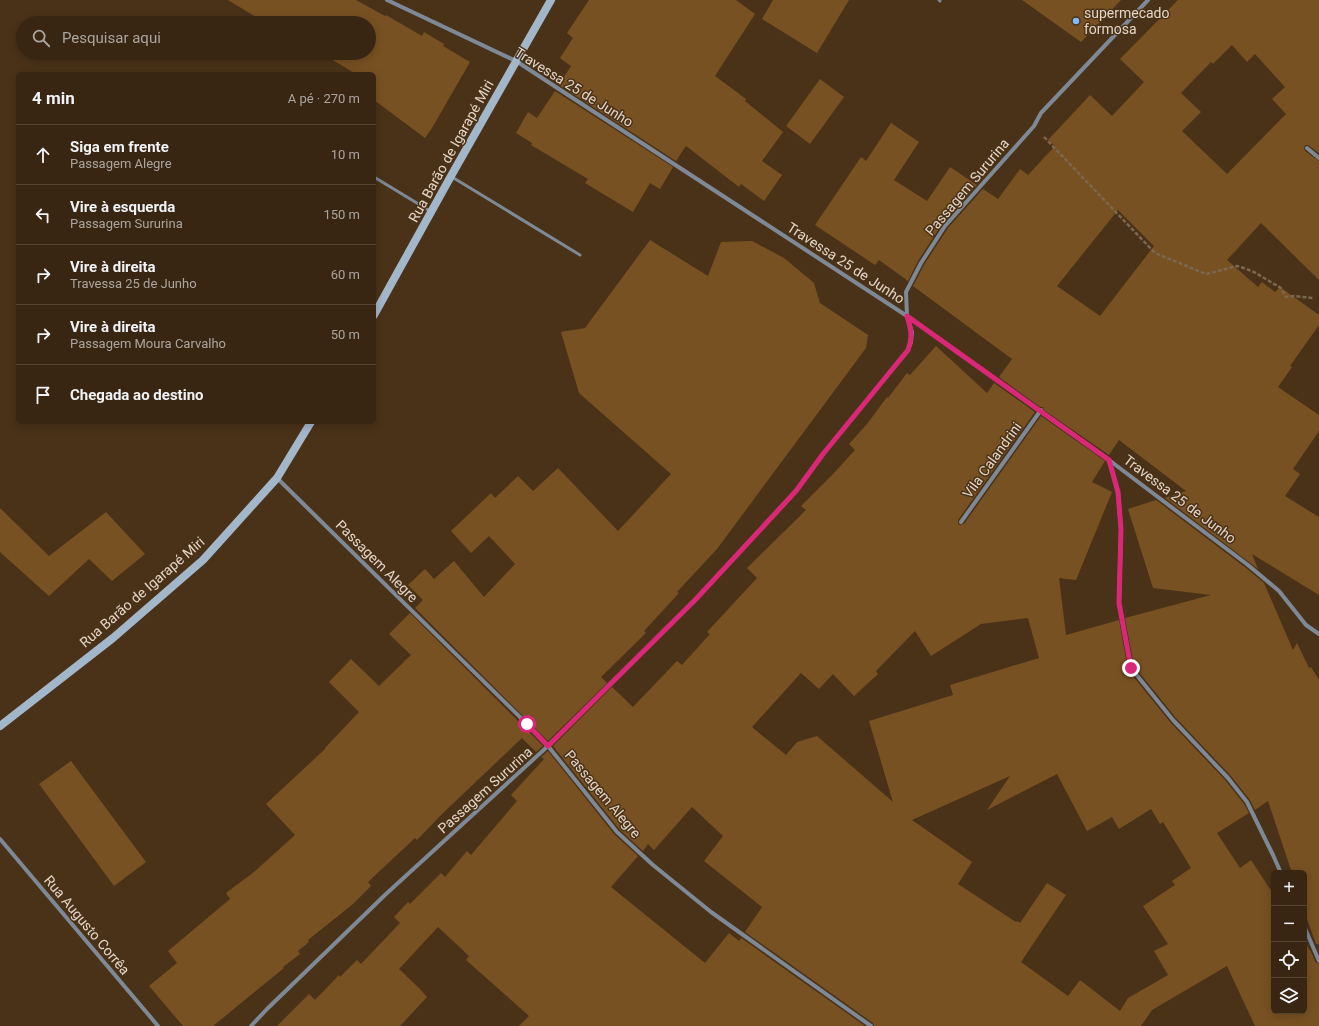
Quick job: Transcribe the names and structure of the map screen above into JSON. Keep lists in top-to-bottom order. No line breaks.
{"streets":{"main road":["Rua Barão de Igarapé Miri"],"street":["Travessa 25 de Junho","Passagem Sururina","Vila Calandrini","Passagem Alegre","Rua Augusto Corrêa"]},"crossings":[["Travessa 25 de Junho","Rua Barão de Igarapé Miri"],["Travessa 25 de Junho","Passagem Sururina"],["Travessa 25 de Junho","Vila Calandrini"],["Rua Barão de Igarapé Miri","Passagem Alegre"],["Passagem Sururina","Passagem Alegre"]],"places":["supermecado formosa"],"page":{"search":"Pesquisar aqui","heading":["4 min","A pé · 270 m"],"list":[["Siga em frente","Passagem Alegre","10 m"],["Vire à esquerda","Passagem Sururina","150 m"],["Vire à direita","Travessa 25 de Junho","60 m"],["Vire à direita","Passagem Moura Carvalho","50 m"],"Chegada ao destino"],"map_buttons":["+","−"]}}
